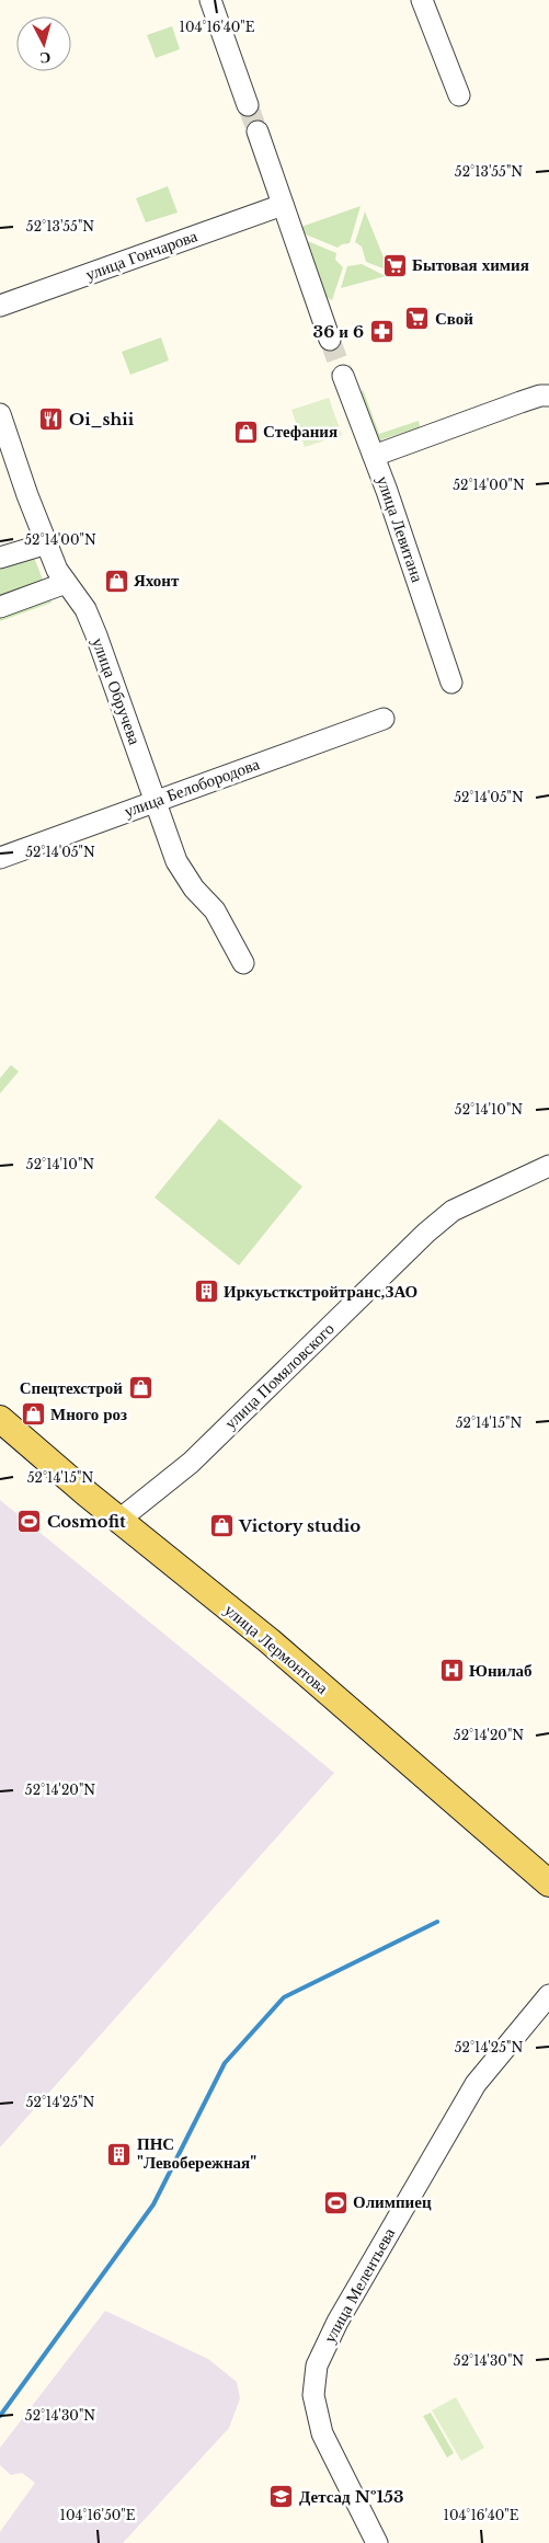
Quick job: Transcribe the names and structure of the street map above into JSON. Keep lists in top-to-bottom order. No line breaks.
{"streets":{"main road":["улица Лермонтова"],"street":["улица Гончарова","улица Левитана","улица Обручева","улица Белобородова","улица Помяловского","улица Мелентьева"]},"crossings":[["улица Обручева","улица Белобородова"],["улица Помяловского","улица Лермонтова"]],"places":{"supermarket":["Бытовая химия","Свой"],"pharmacy":["36 и 6"],"restaurant":["Oi_shii"],"shop":["Стефания","Яхонт","Спецтехстрой","Много роз","Victory studio"],"building":["Иркуьсткстройтранс,ЗАО","ПНС \"Левобережная\""],"sports":["Cosmofit","Олимпиец"],"hospital":["Юнилаб"],"school or university":["Детсад №153"]},"north":"bottom","coordinates":["104°16'40\"E","52°13'55\"N","52°14'00\"N","52°14'05\"N","52°14'10\"N","52°14'15\"N","52°14'20\"N","52°14'25\"N","52°14'30\"N","104°16'50\"E"]}
